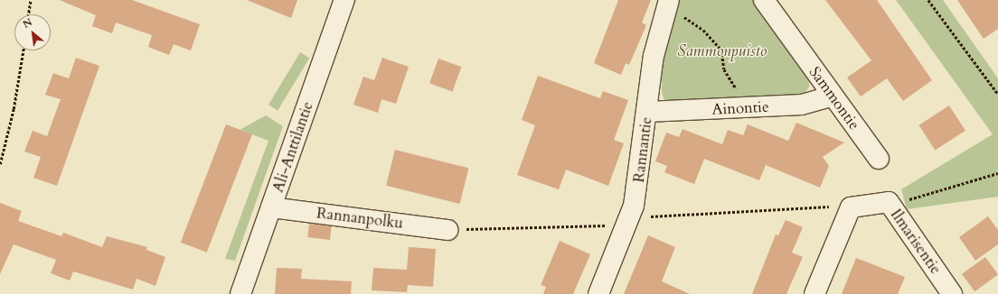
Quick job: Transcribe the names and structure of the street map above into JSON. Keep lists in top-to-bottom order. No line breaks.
{"streets":{"street":["Sammontie","Ainontie","Ali-Anttilantie","Rannantie","Rannanpolku","Ilmarisentie"]},"crossings":[["Sammontie","Ainontie"],["Ainontie","Rannantie"],["Ali-Anttilantie","Rannanpolku"]],"parks":["Sammonpuisto"],"north":"top left"}
